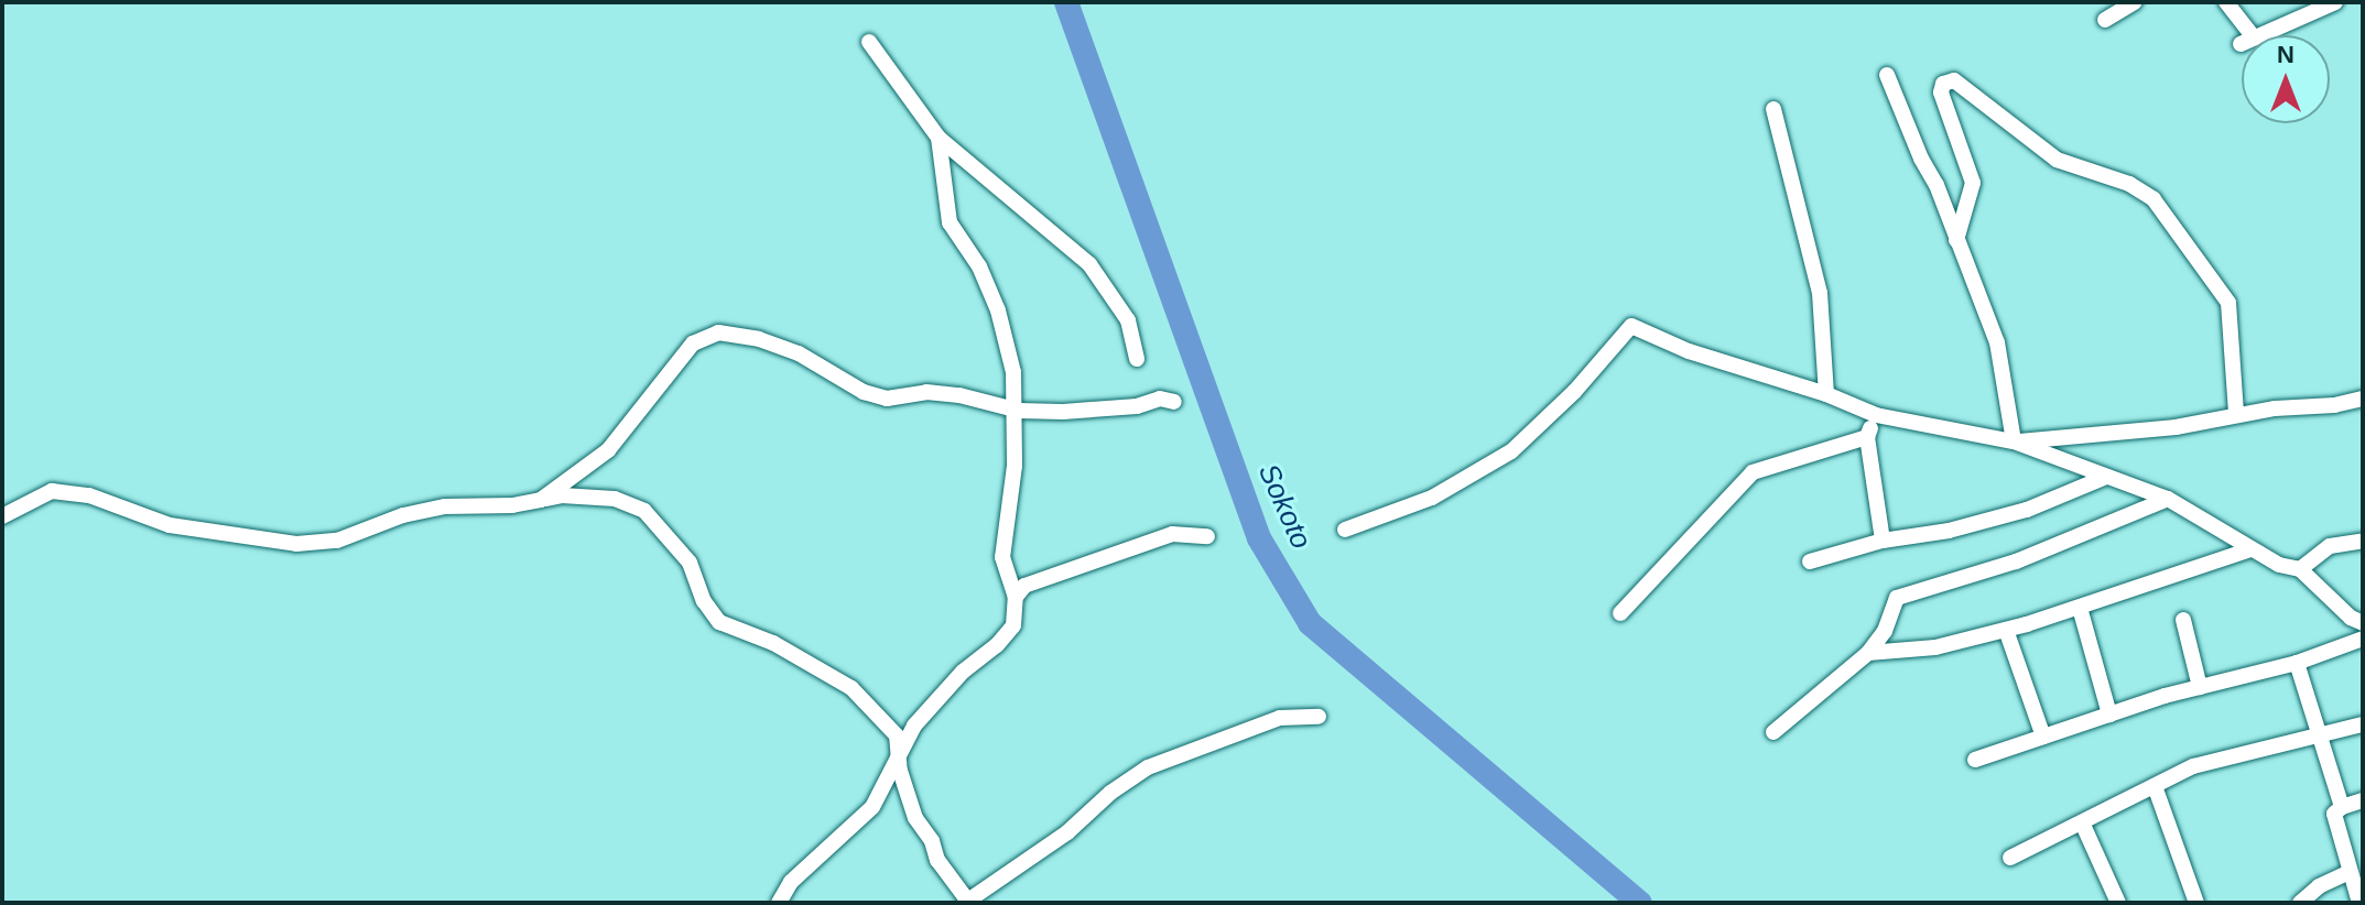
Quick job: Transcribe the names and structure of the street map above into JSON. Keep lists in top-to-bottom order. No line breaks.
{"water":["Sokoto"],"north":"top"}
